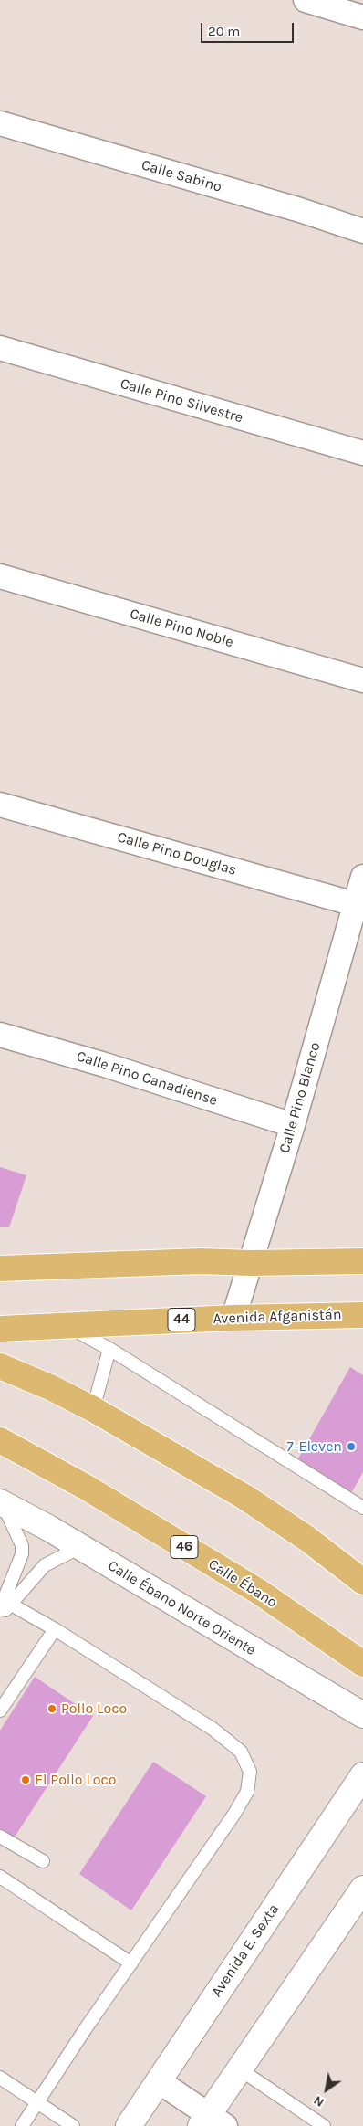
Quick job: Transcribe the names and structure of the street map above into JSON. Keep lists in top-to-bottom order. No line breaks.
{"streets":{"main road":["Avenida Afganistán","44","46","Calle Ébano"],"street":["Calle Sabino","Calle Pino Silvestre","Calle Pino Noble","Calle Pino Douglas","Calle Pino Canadiense","Calle Pino Blanco","Calle Ébano Norte Oriente","Avenida E. Sexta"]},"crossings":[["Calle Pino Douglas","Calle Pino Blanco"],["Calle Pino Canadiense","Calle Pino Blanco"],["Calle Pino Blanco","Avenida Afganistán"]],"places":["7-Eleven","Pollo Loco","El Pollo Loco"],"scale_bar":"20 m","north":"bottom left"}
